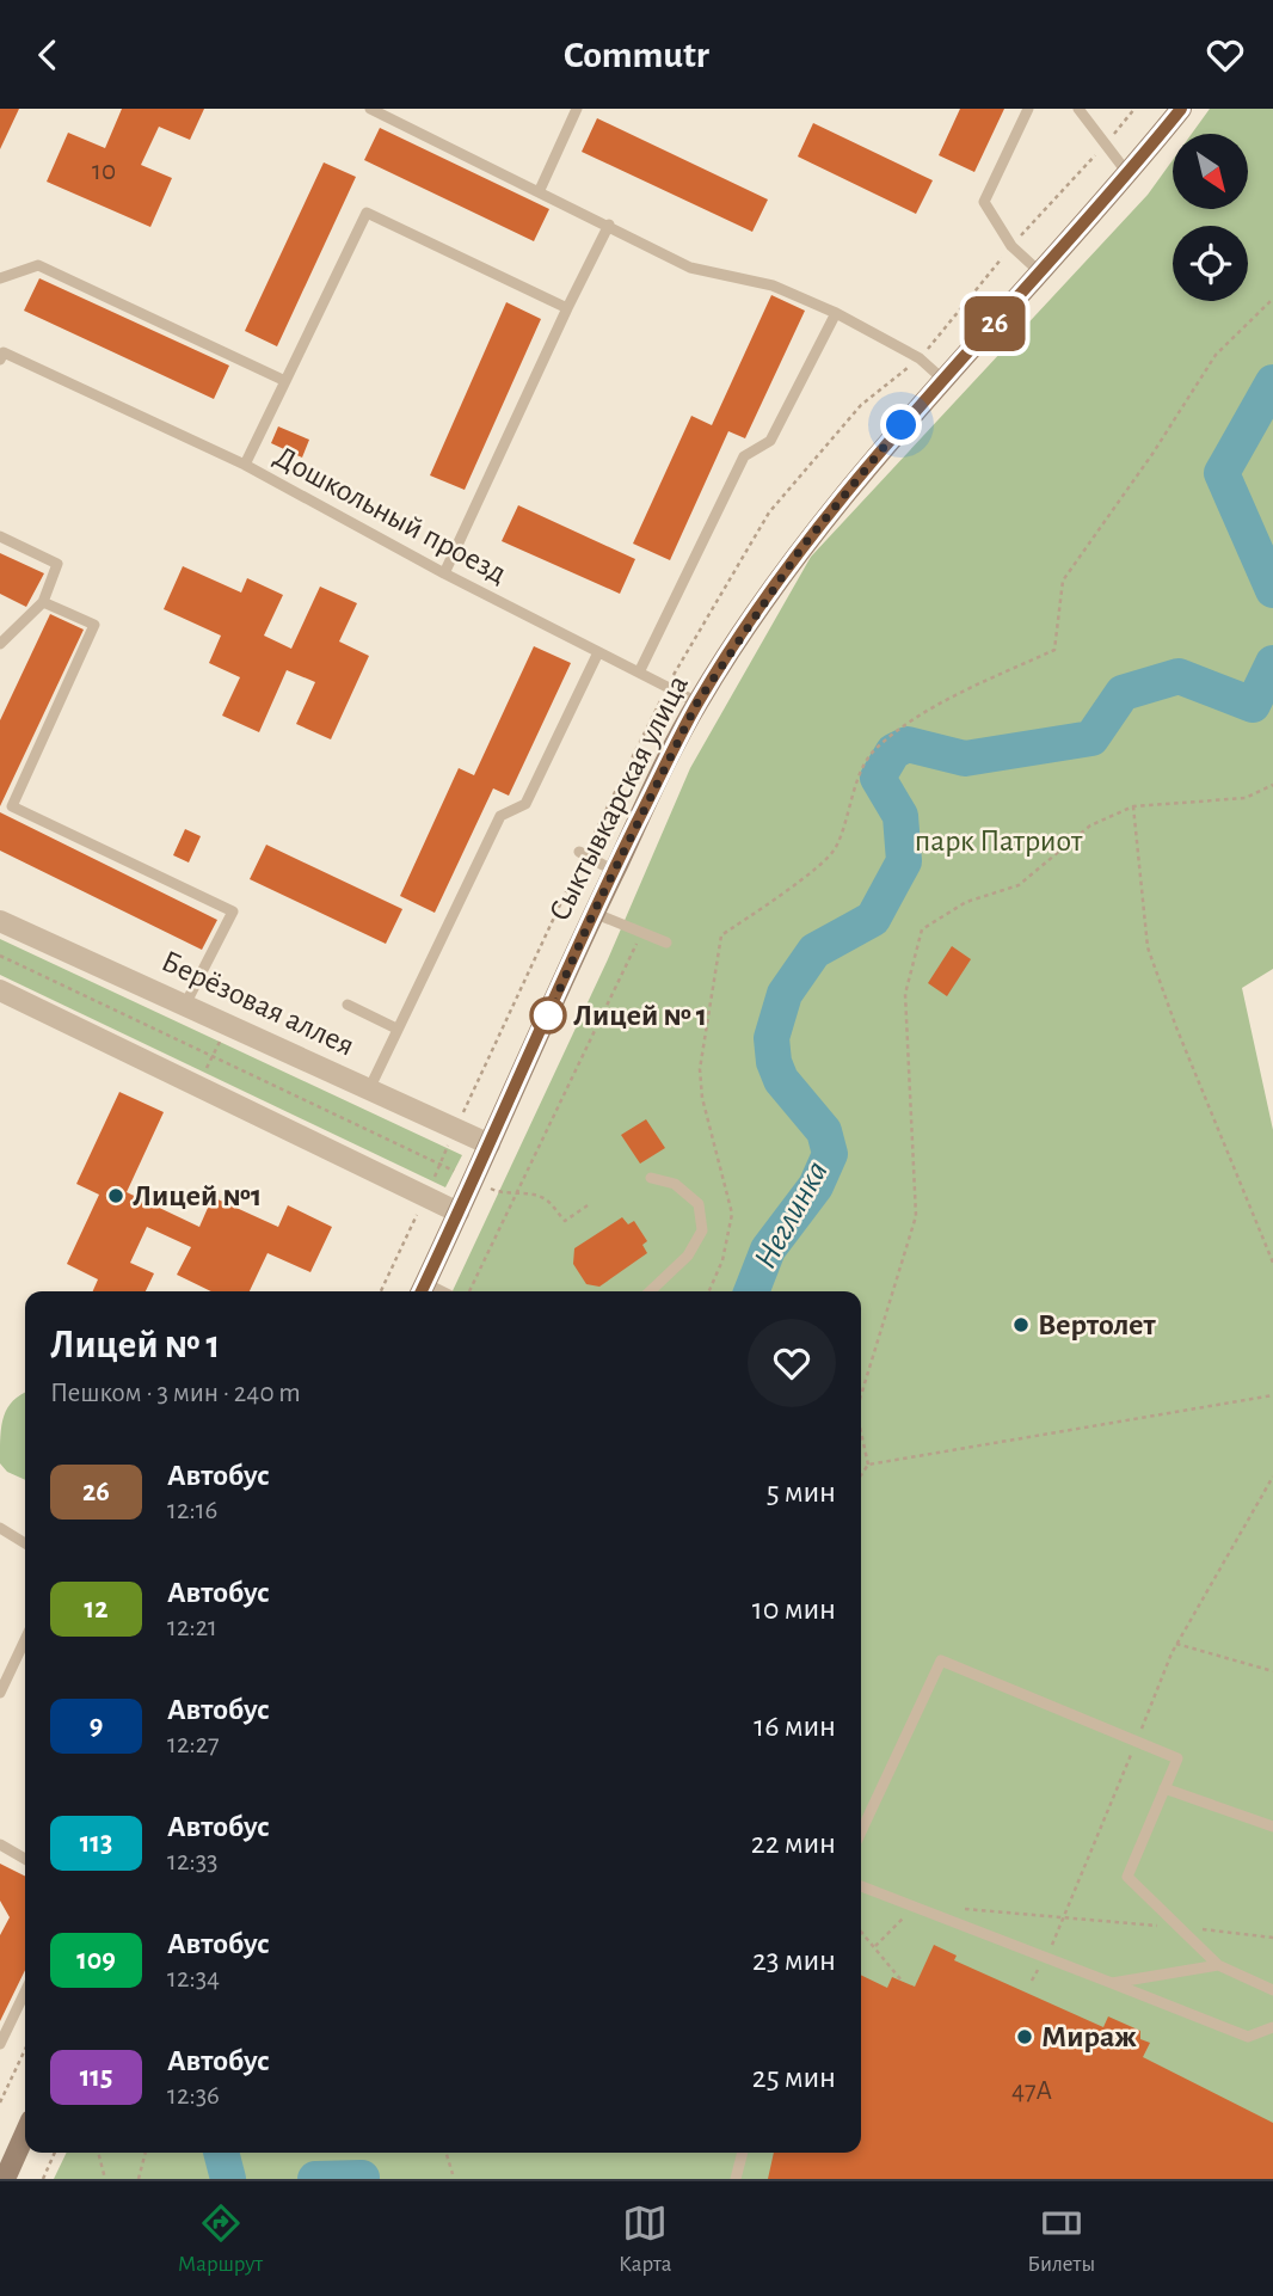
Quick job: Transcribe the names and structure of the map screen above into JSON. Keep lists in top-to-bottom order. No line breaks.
{"streets":{"street":["Сыктывкарская улица","Берёзовая аллея"],"lane":["Дошкольный проезд"]},"crossings":[["Дошкольный проезд","Сыктывкарская улица"],["Сыктывкарская улица","Берёзовая аллея"]],"water":["Неглинка"],"parks":["парк Патриот"],"places":["Лицей № 1","Лицей №1","Вертолет","Мираж"],"lines":["bus line 26"],"house_numbers":["10","47А"],"north":"bottom right","page":{"header":"Commutr","on_map":"26","heading":["Лицей № 1","Пешком · 3 мин · 240 m"],"list":[{"mark":"26","name":"Автобус","note":"12:16","value":"5 мин"},{"mark":"12","name":"Автобус","note":"12:21","value":"10 мин"},{"mark":"9","name":"Автобус","note":"12:27","value":"16 мин"},{"mark":"113","name":"Автобус","note":"12:33","value":"22 мин"},{"mark":"109","name":"Автобус","note":"12:34","value":"23 мин"},{"mark":"115","name":"Автобус","note":"12:36","value":"25 мин"}],"tabs":["Маршрут","Карта","Билеты"]}}
